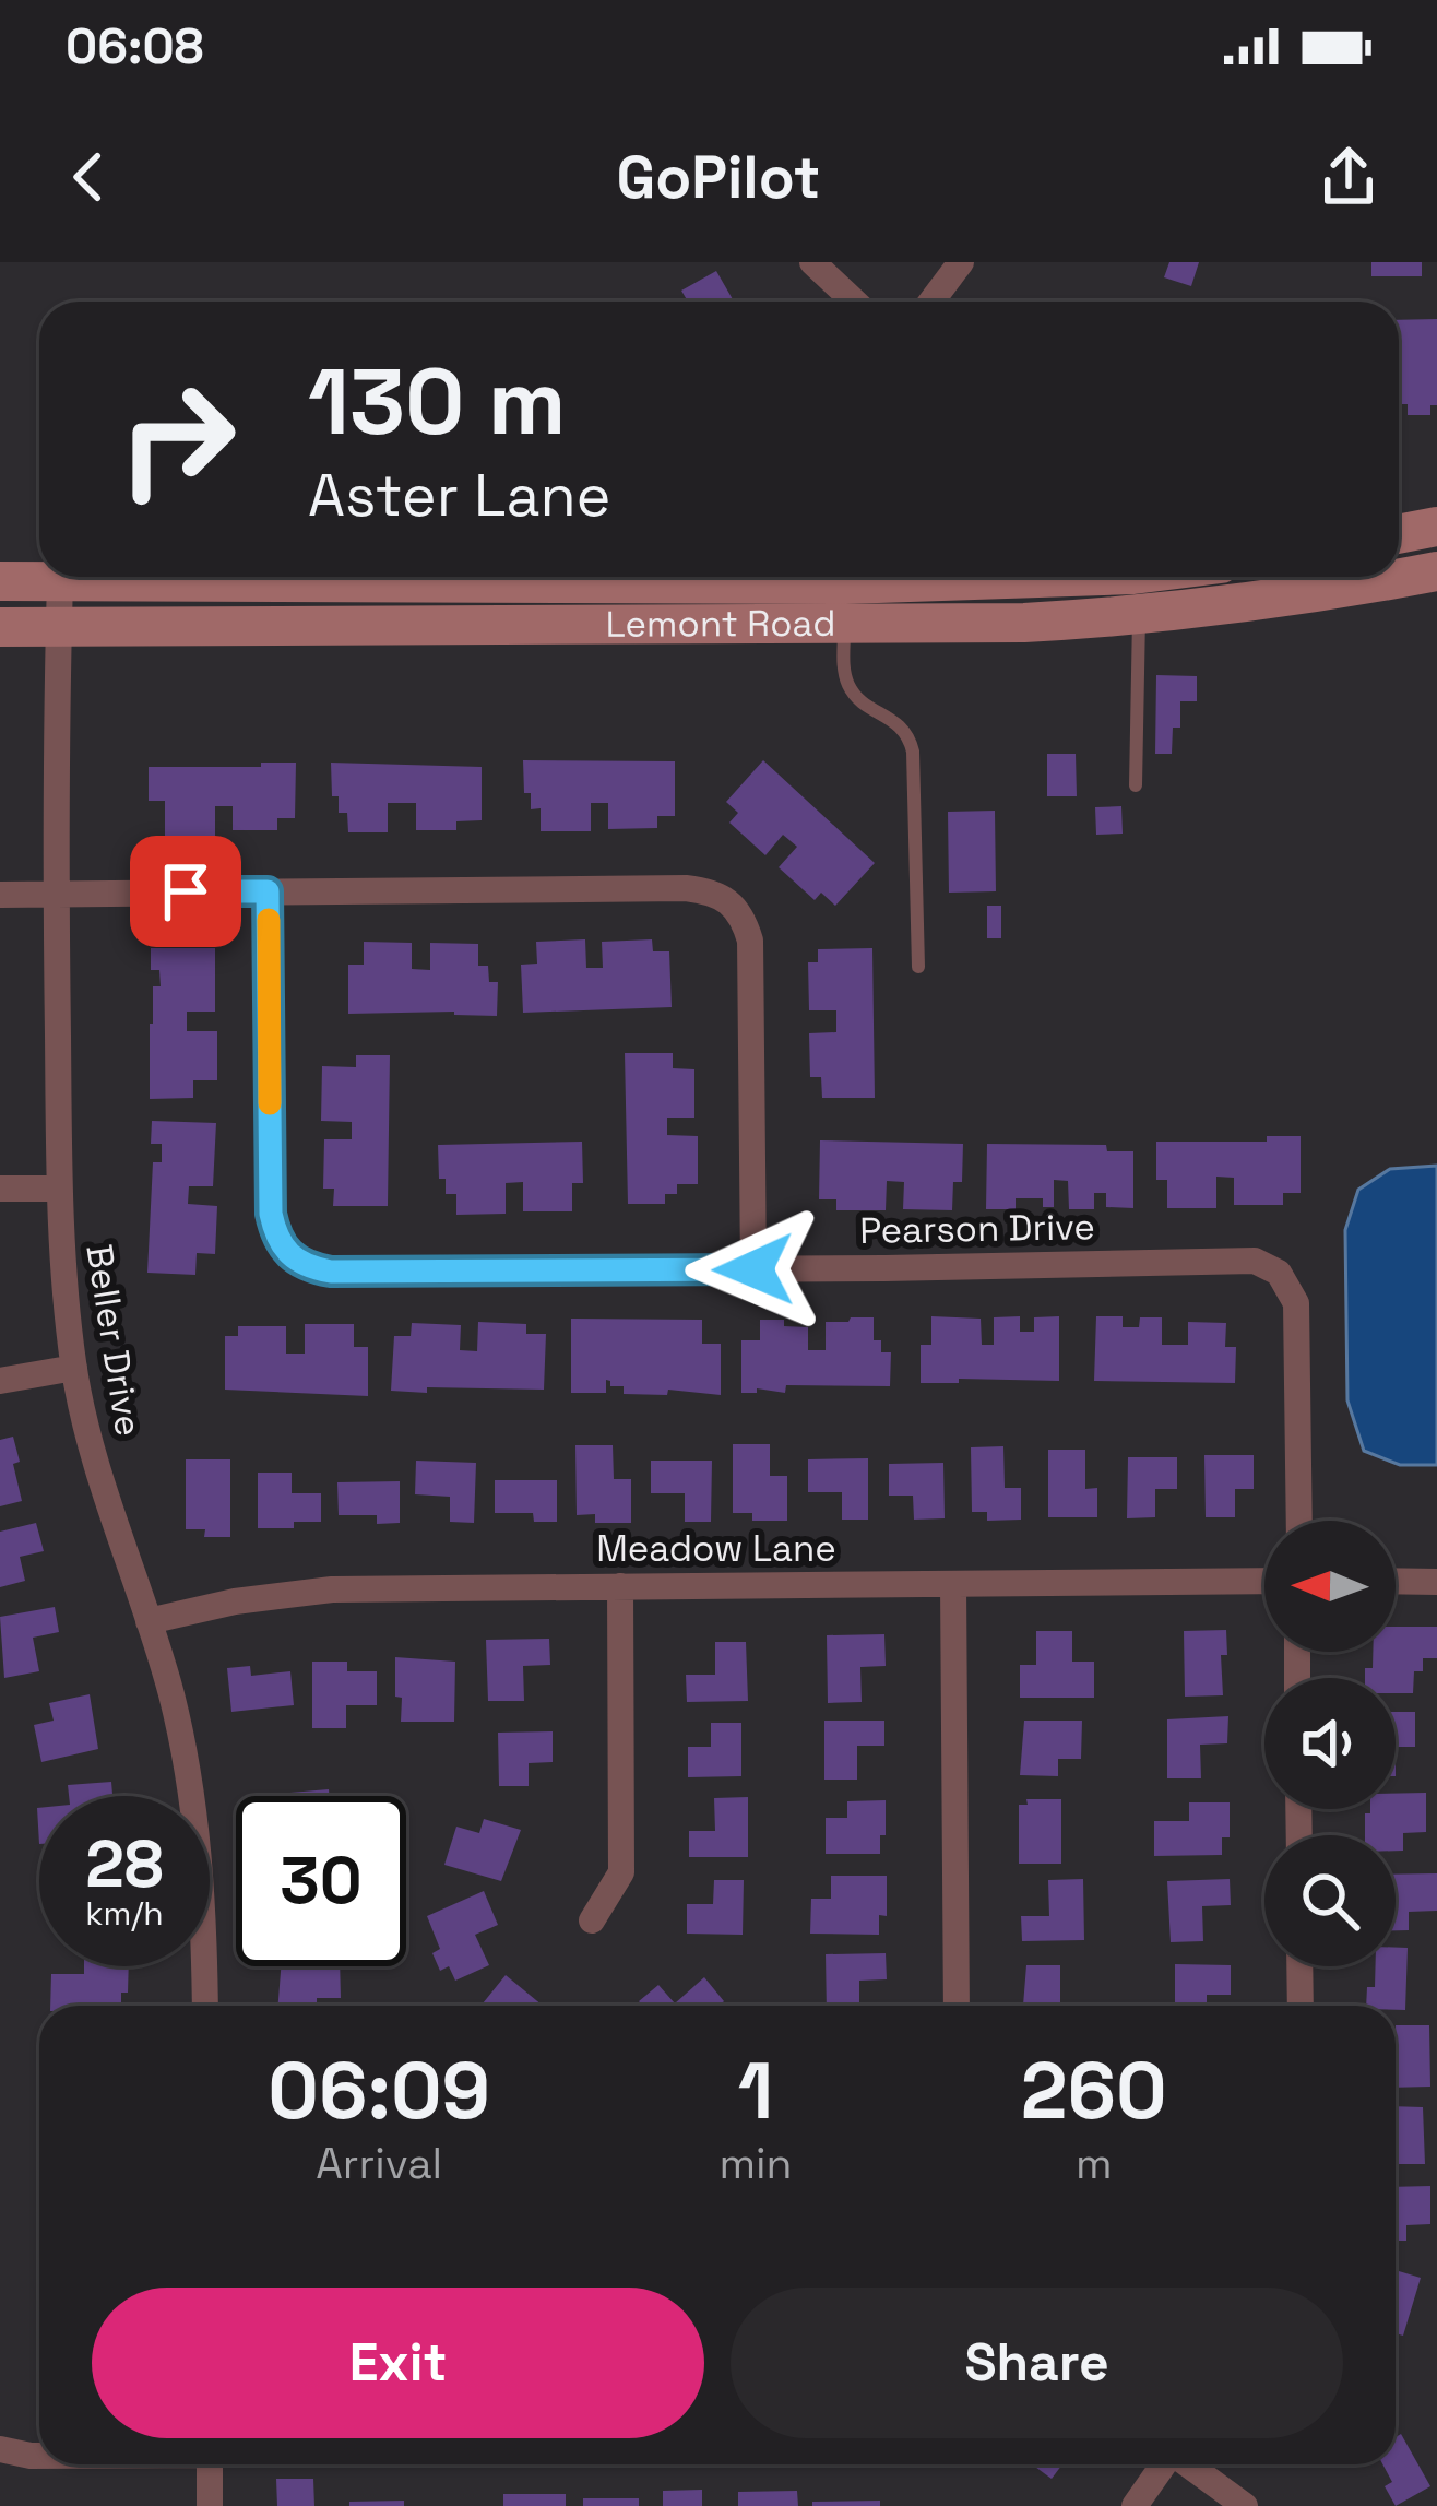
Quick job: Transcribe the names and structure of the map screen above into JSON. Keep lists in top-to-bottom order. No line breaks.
{"streets":{"main road":["Lemont Road"],"street":["Pearson Drive","Beller Drive","Meadow Lane"]},"crossings":[["Lemont Road","Beller Drive"],["Beller Drive","Meadow Lane"]],"north":"left","page":{"status":"06:08","header":"GoPilot","turn":["130 m","Aster Lane"],"speed":"28 km/h","limit":"30","eta":["06:09","Arrival","1","min","260","m"],"buttons":["Exit","Share"]}}
